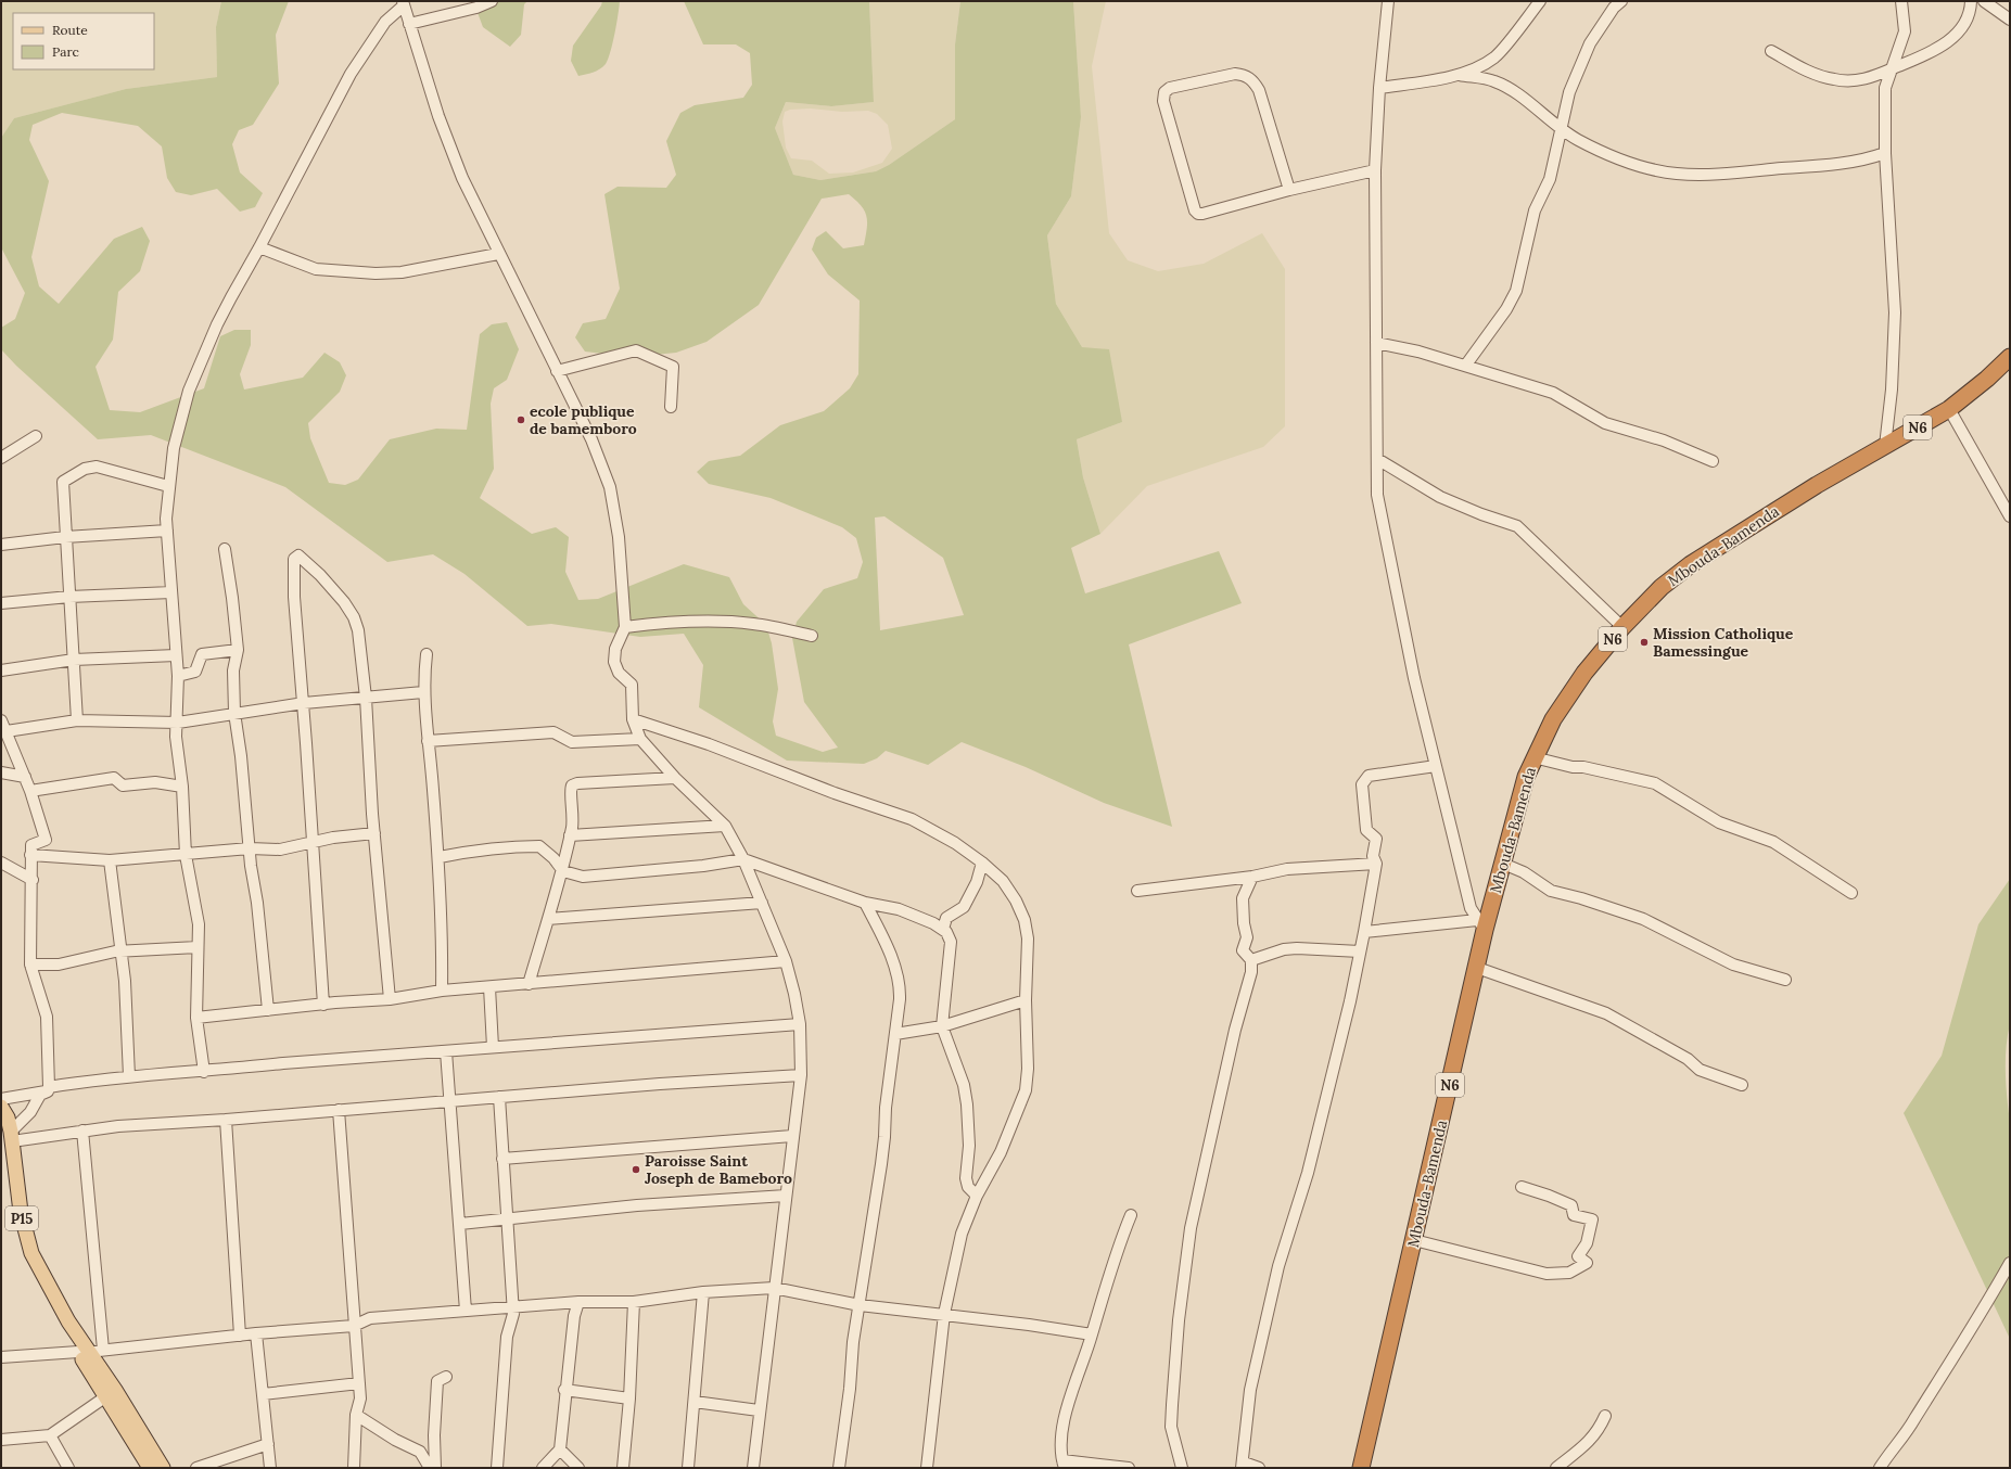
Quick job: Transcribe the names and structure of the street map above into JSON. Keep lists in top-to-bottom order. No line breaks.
{"streets":{"highway":["N6","Mbouda-Bamenda"],"main road":["P15"]},"places":["ecole publique de bamemboro","Mission Catholique Bamessingue","Paroisse Saint Joseph de Bameboro"],"legend":["Route","Parc"]}
